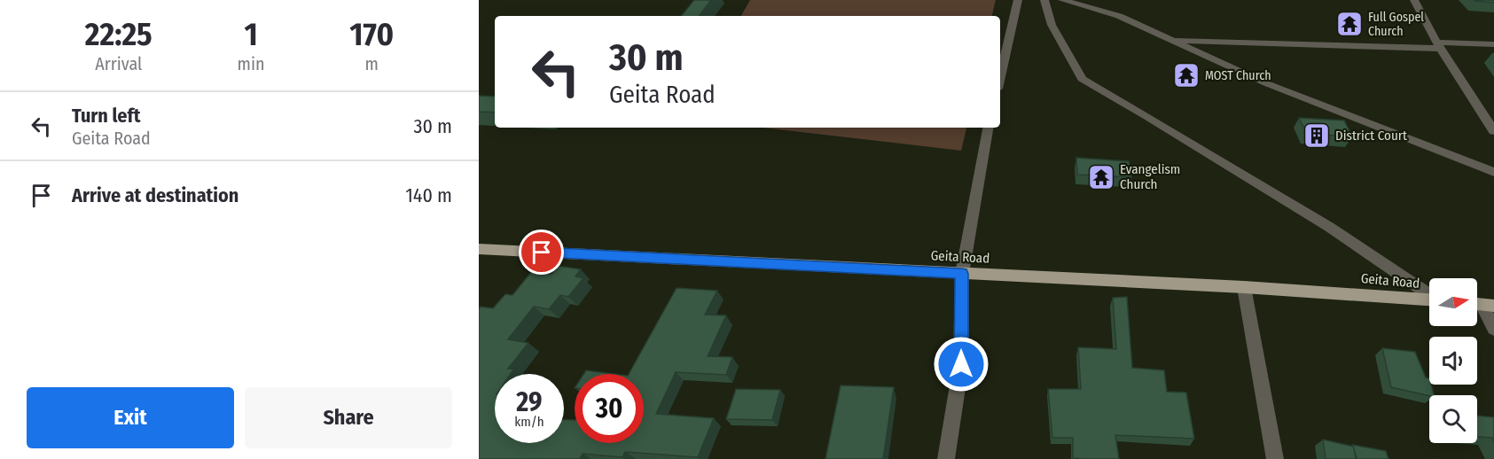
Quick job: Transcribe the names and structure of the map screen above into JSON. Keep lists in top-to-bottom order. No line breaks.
{"streets":{"main road":["Geita Road"]},"places":{"temple":["Full Gospel Church","MOST Church","Evangelism Church"],"building":["District Court"]},"north":"right","page":{"eta":["22:25","Arrival","1","min","170","m"],"turn":["30 m","Geita Road"],"list":[{"name":"Turn left","note":"Geita Road","value":"30 m"},{"name":"Arrive at destination","value":"140 m"}],"speed":"29 km/h","limit":"30","buttons":["Exit","Share"]}}
